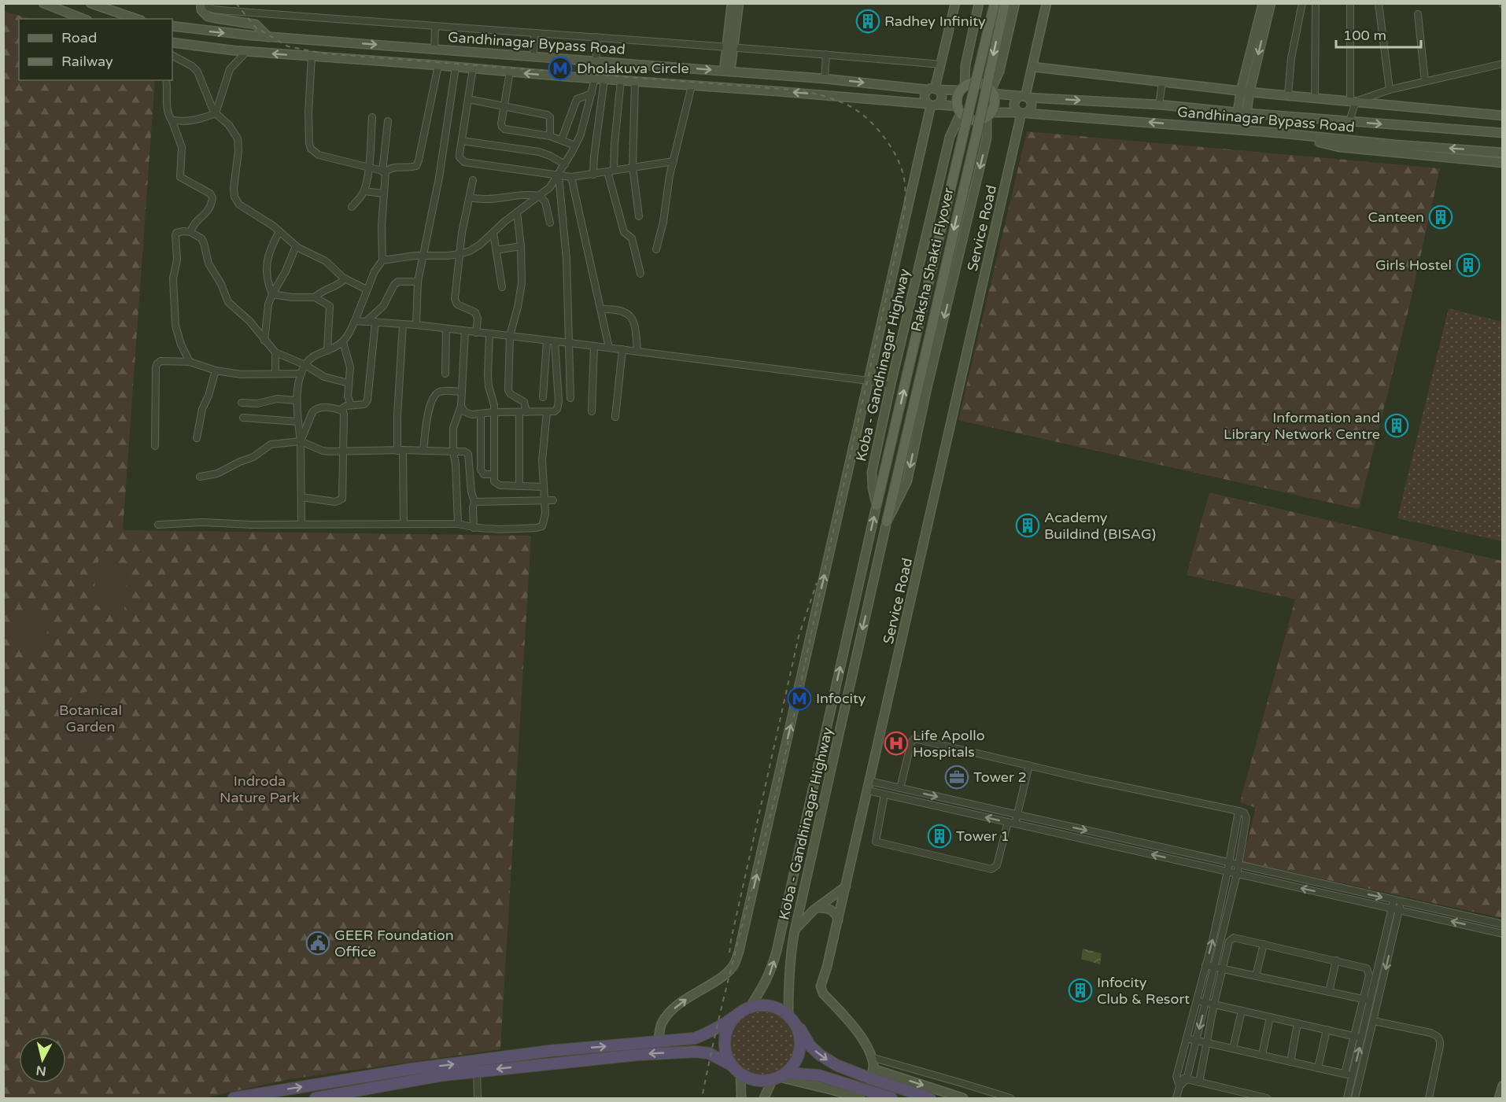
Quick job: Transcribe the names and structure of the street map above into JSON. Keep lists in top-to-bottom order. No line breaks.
{"streets":{"main road":["Gandhinagar Bypass Road","Service Road","Raksha Shakti Flyover","Koba - Gandhinagar Highway"]},"crossings":[["Gandhinagar Bypass Road","Service Road"],["Gandhinagar Bypass Road","Koba - Gandhinagar Highway"],["Raksha Shakti Flyover","Koba - Gandhinagar Highway"]],"parks":["Botanical Garden","Indroda Nature Park"],"places":{"building":["Radhey Infinity","Canteen","Girls Hostel","Information and Library Network Centre","Academy Buildind (BISAG)","Tower 1","Infocity Club & Resort"],"metro station":["Dholakuva Circle","Infocity"],"hospital":["Life Apollo Hospitals"],"office":["Tower 2"],"public building":["GEER Foundation Office"]},"legend":["Road","Railway"],"scale_bar":"100 m","north":"bottom"}
